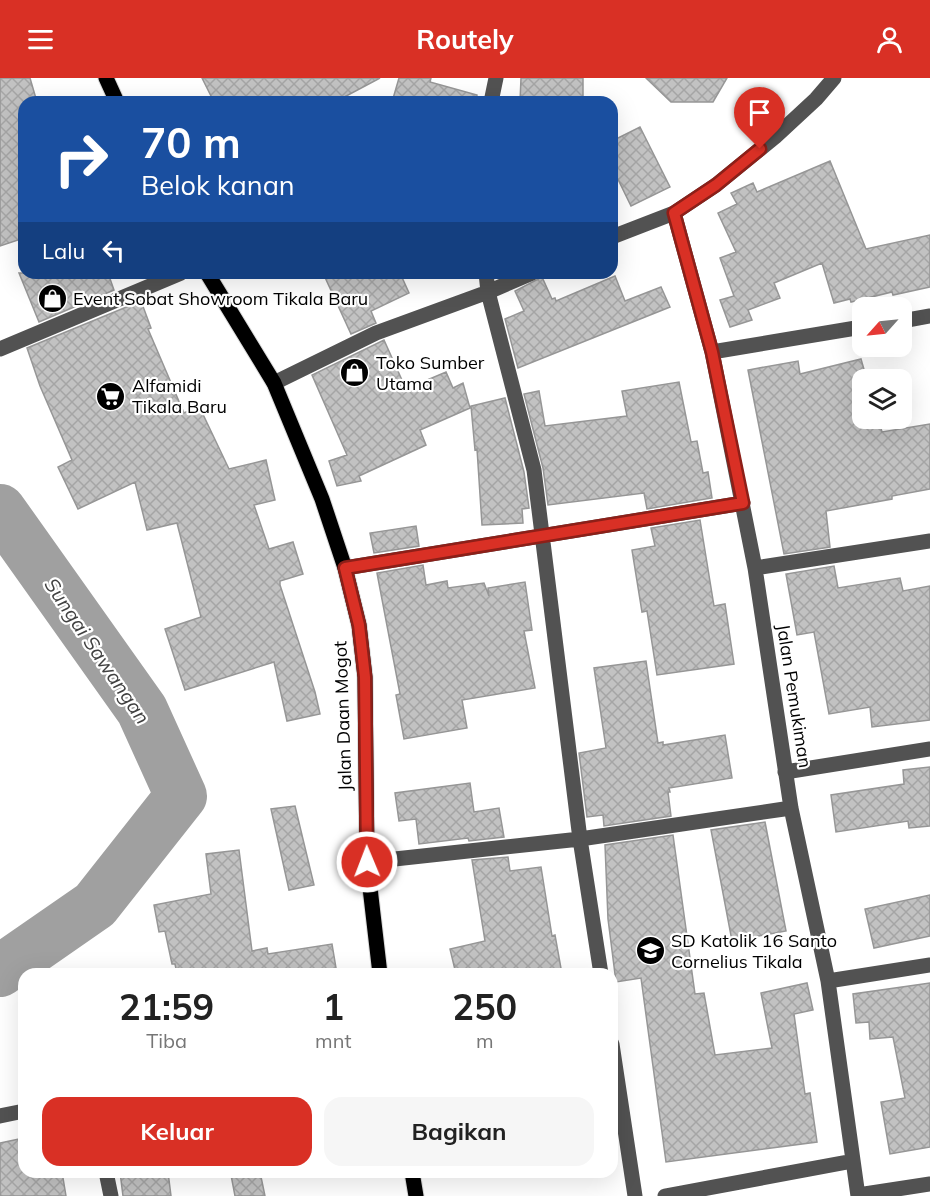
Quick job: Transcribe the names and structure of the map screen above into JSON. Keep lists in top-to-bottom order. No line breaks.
{"streets":{"main road":["Jalan Daan Mogot"],"street":["Jalan Pemukiman"]},"water":["Sungai Sawangan"],"places":{"shop":["Event Sobat Showroom Tikala Baru","Toko Sumber Utama"],"supermarket":["Alfamidi Tikala Baru"],"school or university":["SD Katolik 16 Santo Cornelius Tikala"]},"north":"bottom left","page":{"header":"Routely","turn":["70 m","Belok kanan"],"then":"Lalu","eta":["21:59","Tiba","1","mnt","250","m"],"buttons":["Keluar","Bagikan"]}}
